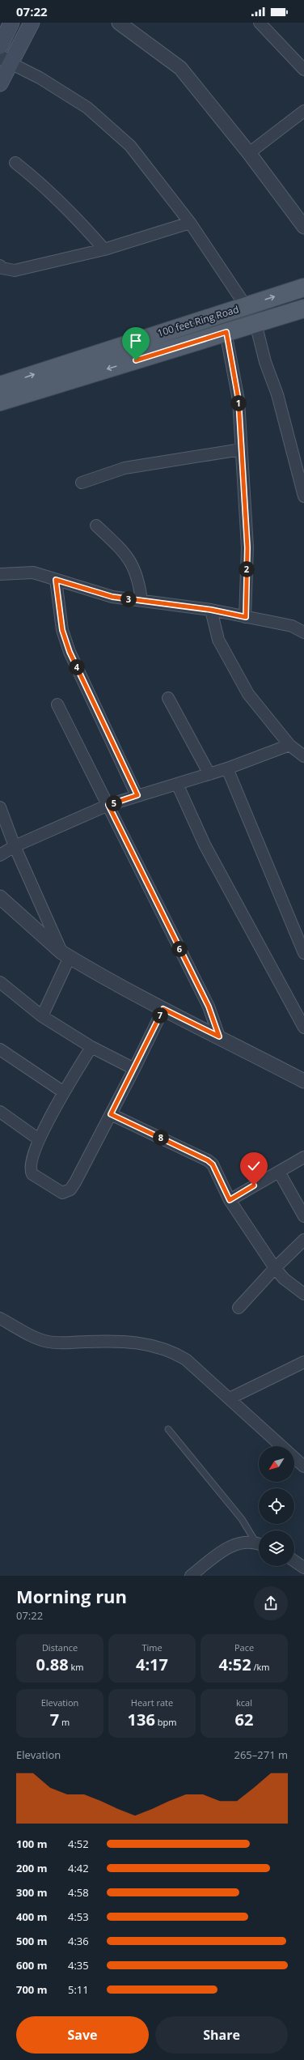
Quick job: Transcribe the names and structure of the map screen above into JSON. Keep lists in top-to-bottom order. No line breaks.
{"streets":{"main road":["100 feet Ring Road"]},"north":"bottom left","page":{"status":"07:22","pins":["1","2","3","4","5","6","7","8"],"heading":["Morning run","07:22"],"stats":[["Distance","0.88 km"],["Time","4:17"],["Pace","4:52 /km"],["Elevation","7 m"],["Heart rate","136 bpm"],["kcal","62"]],"chart":["Elevation","265–271 m"],"list":[{"name":"100 m","note":"4:52"},{"name":"200 m","note":"4:42"},{"name":"300 m","note":"4:58"},{"name":"400 m","note":"4:53"},{"name":"500 m","note":"4:36"},{"name":"600 m","note":"4:35"},{"name":"700 m","note":"5:11"}],"buttons":["Save","Share"]}}
